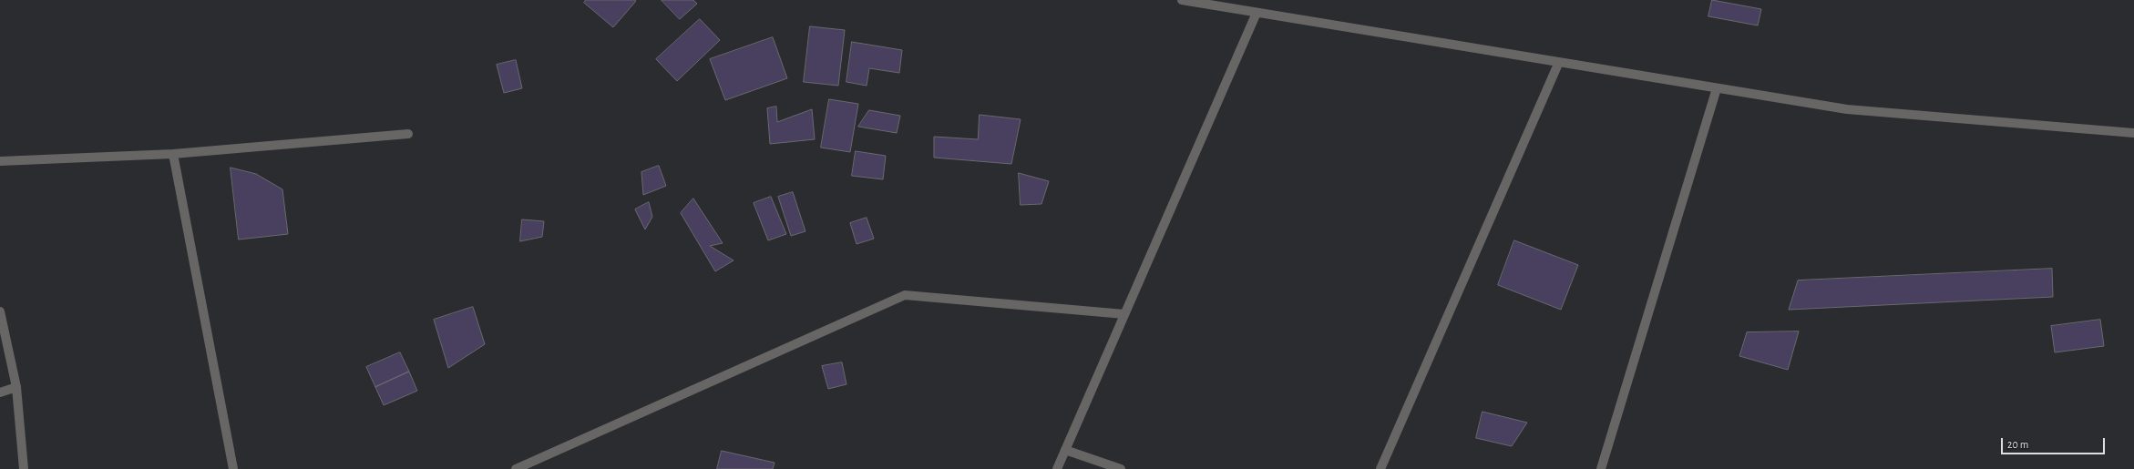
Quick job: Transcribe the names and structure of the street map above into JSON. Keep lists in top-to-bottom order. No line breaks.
{"scale_bar":"20 m"}
